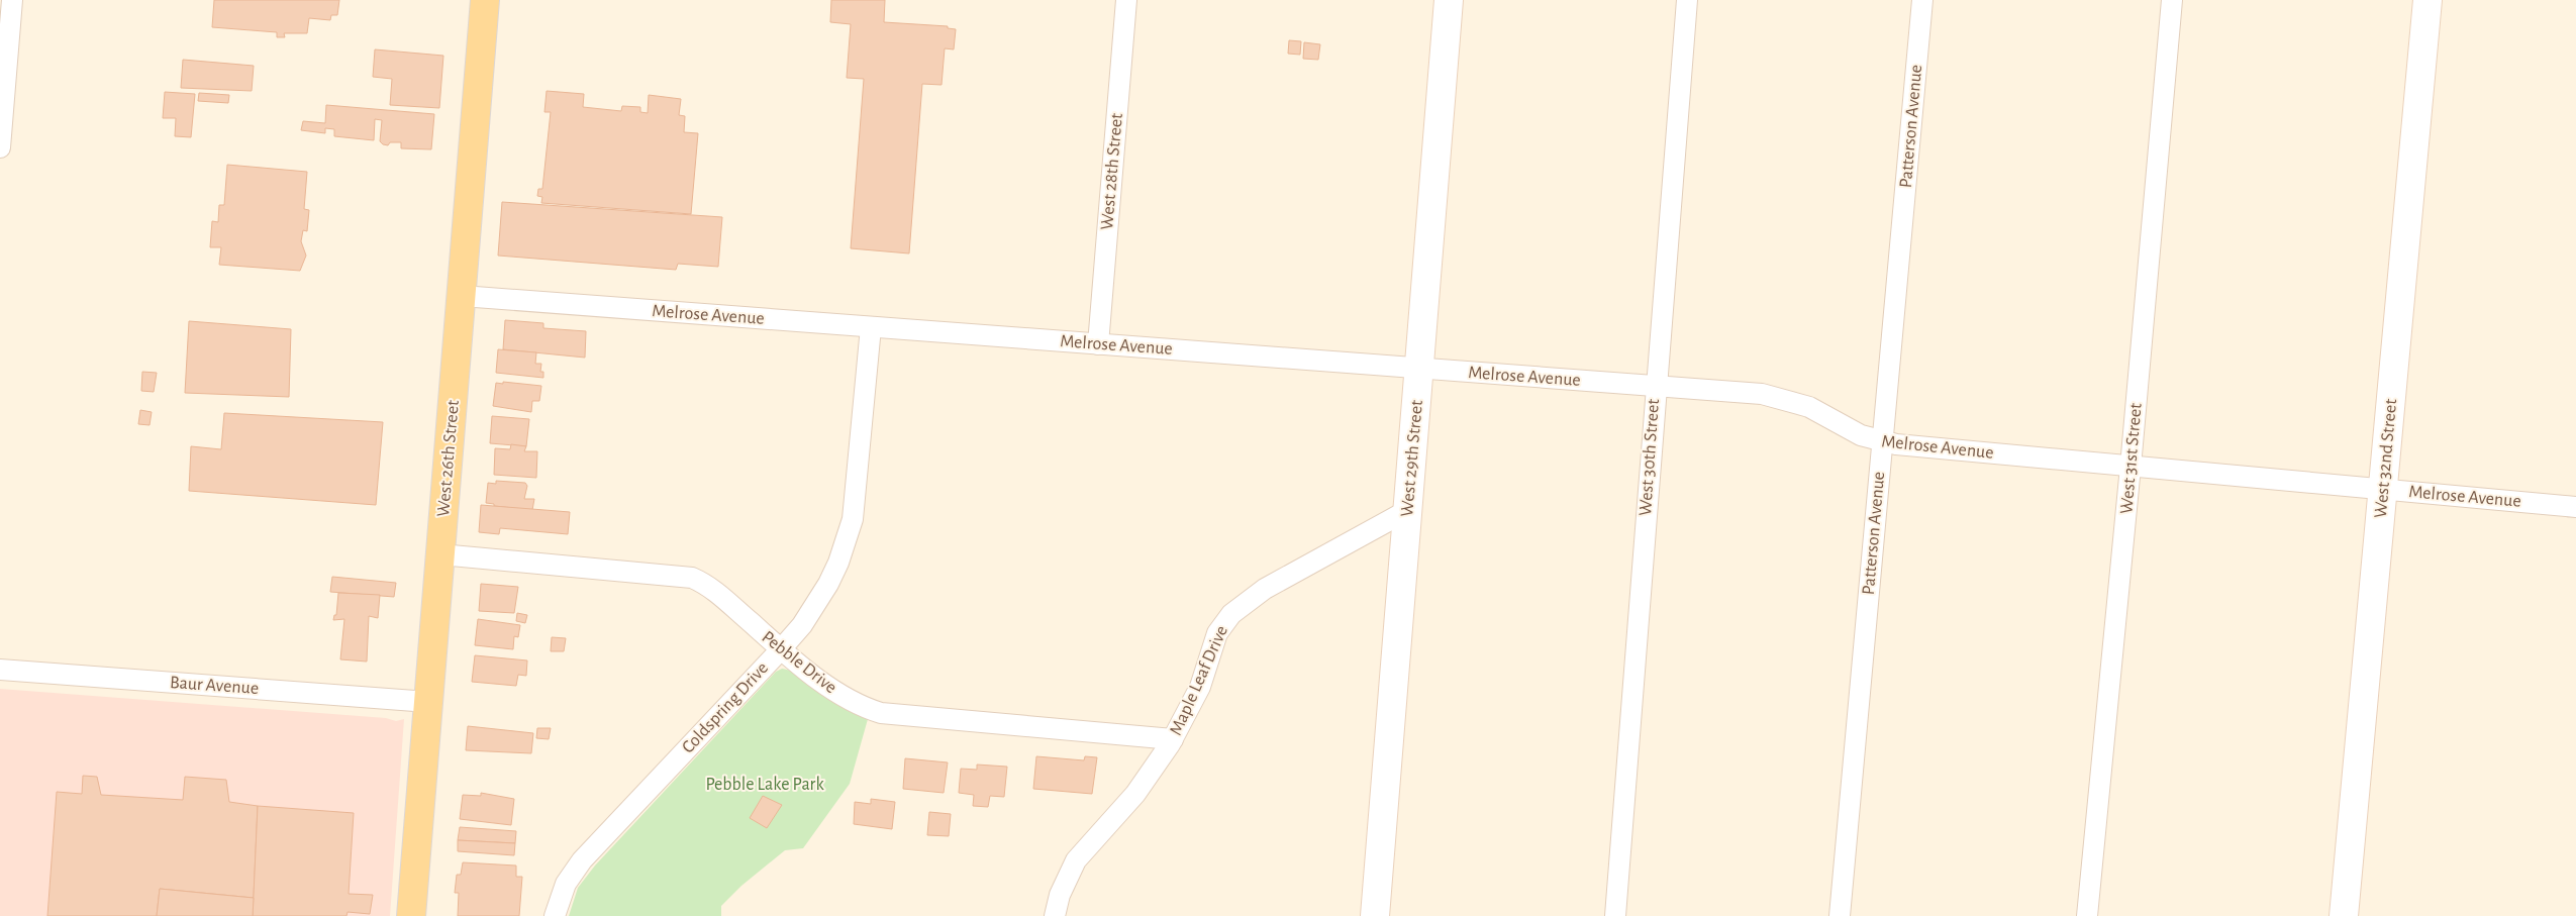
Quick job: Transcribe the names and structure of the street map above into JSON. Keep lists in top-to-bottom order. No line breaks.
{"streets":{"main road":["West 26th Street"],"street":["Patterson Avenue","West 28th Street","Melrose Avenue","West 30th Street","West 29th Street","West 31st Street","West 32nd Street","Pebble Drive","Maple Leaf Drive","Baur Avenue","Coldspring Drive"]},"crossings":[["Patterson Avenue","Melrose Avenue"],["West 28th Street","Melrose Avenue"],["Melrose Avenue","West 30th Street"],["Melrose Avenue","West 26th Street"],["Melrose Avenue","West 29th Street"],["Melrose Avenue","West 31st Street"],["Melrose Avenue","West 32nd Street"],["Melrose Avenue","Coldspring Drive"],["West 26th Street","Pebble Drive"],["West 26th Street","Baur Avenue"],["West 29th Street","Maple Leaf Drive"],["Pebble Drive","Maple Leaf Drive"],["Pebble Drive","Coldspring Drive"]],"parks":["Pebble Lake Park"]}
